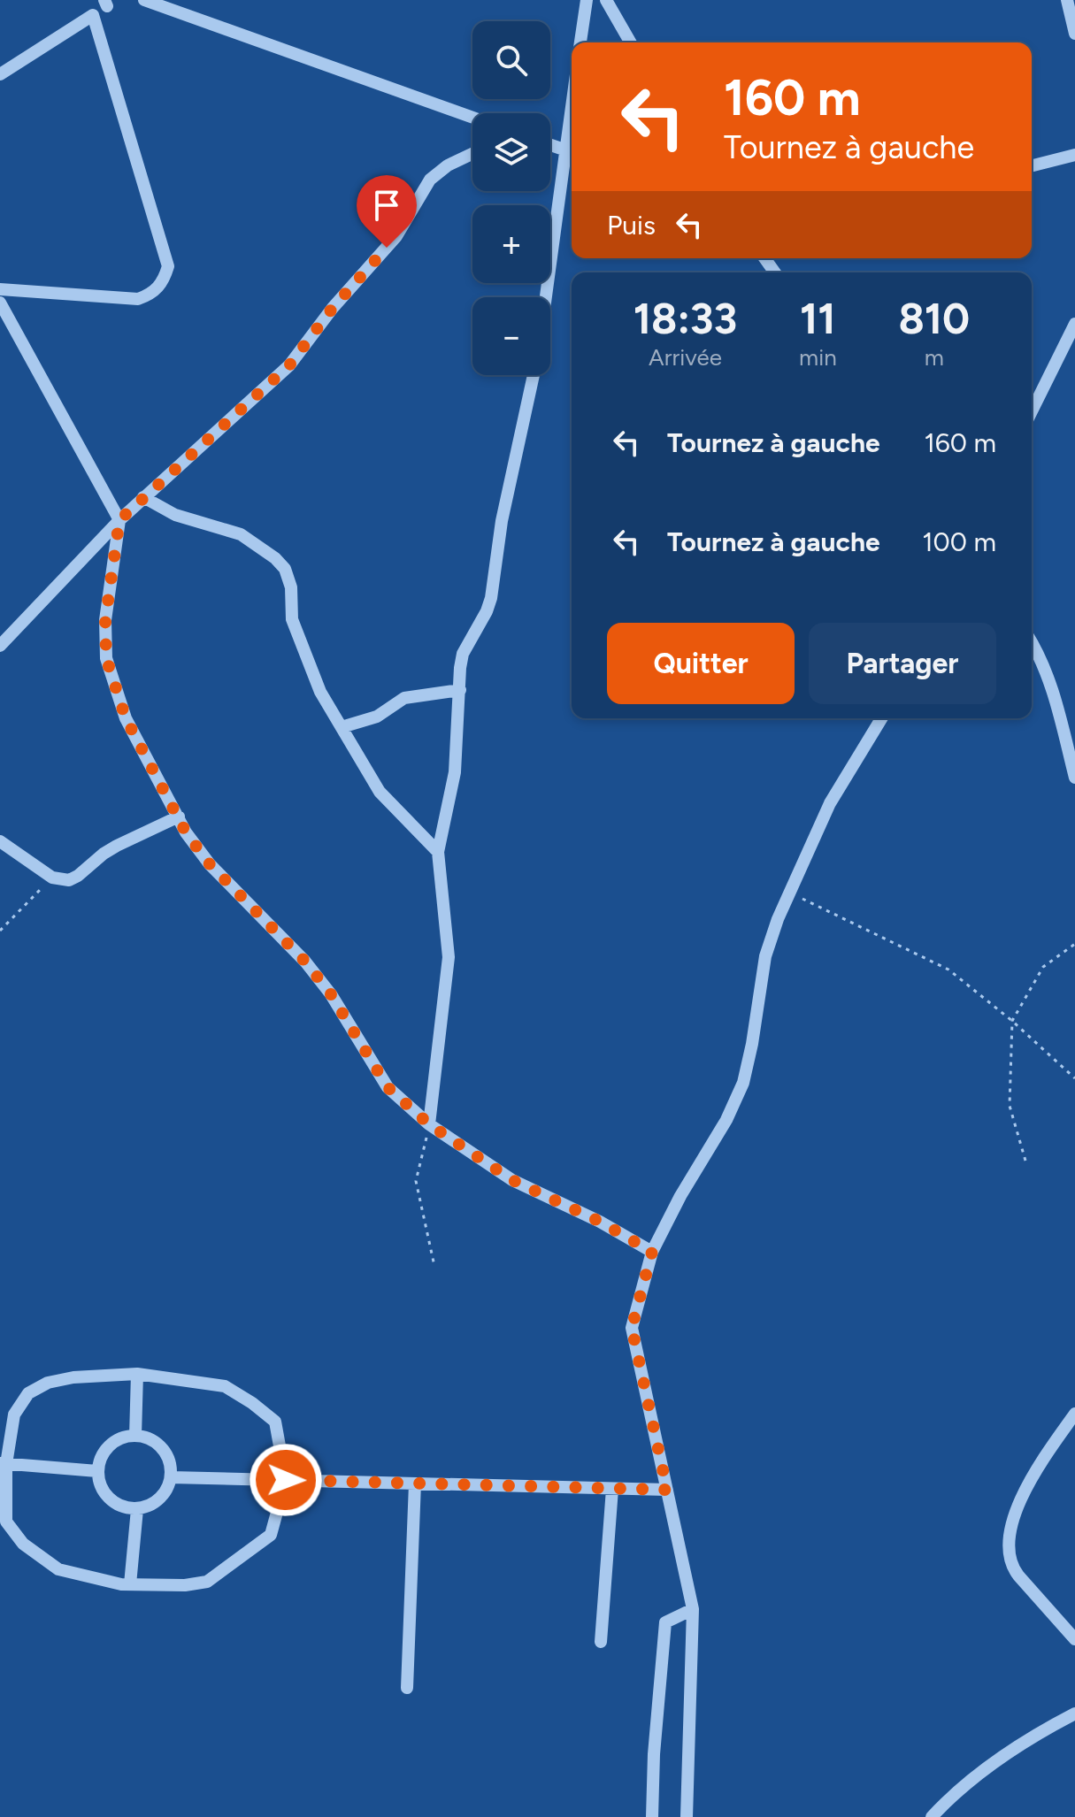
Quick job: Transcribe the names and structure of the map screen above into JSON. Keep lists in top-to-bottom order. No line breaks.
{"page":{"map_buttons":["+","−"],"turn":["160 m","Tournez à gauche"],"then":"Puis","eta":["18:33","Arrivée","11","min","810","m"],"list":[{"name":"Tournez à gauche","value":"160 m"},{"name":"Tournez à gauche","value":"100 m"}],"buttons":["Quitter","Partager"]}}
